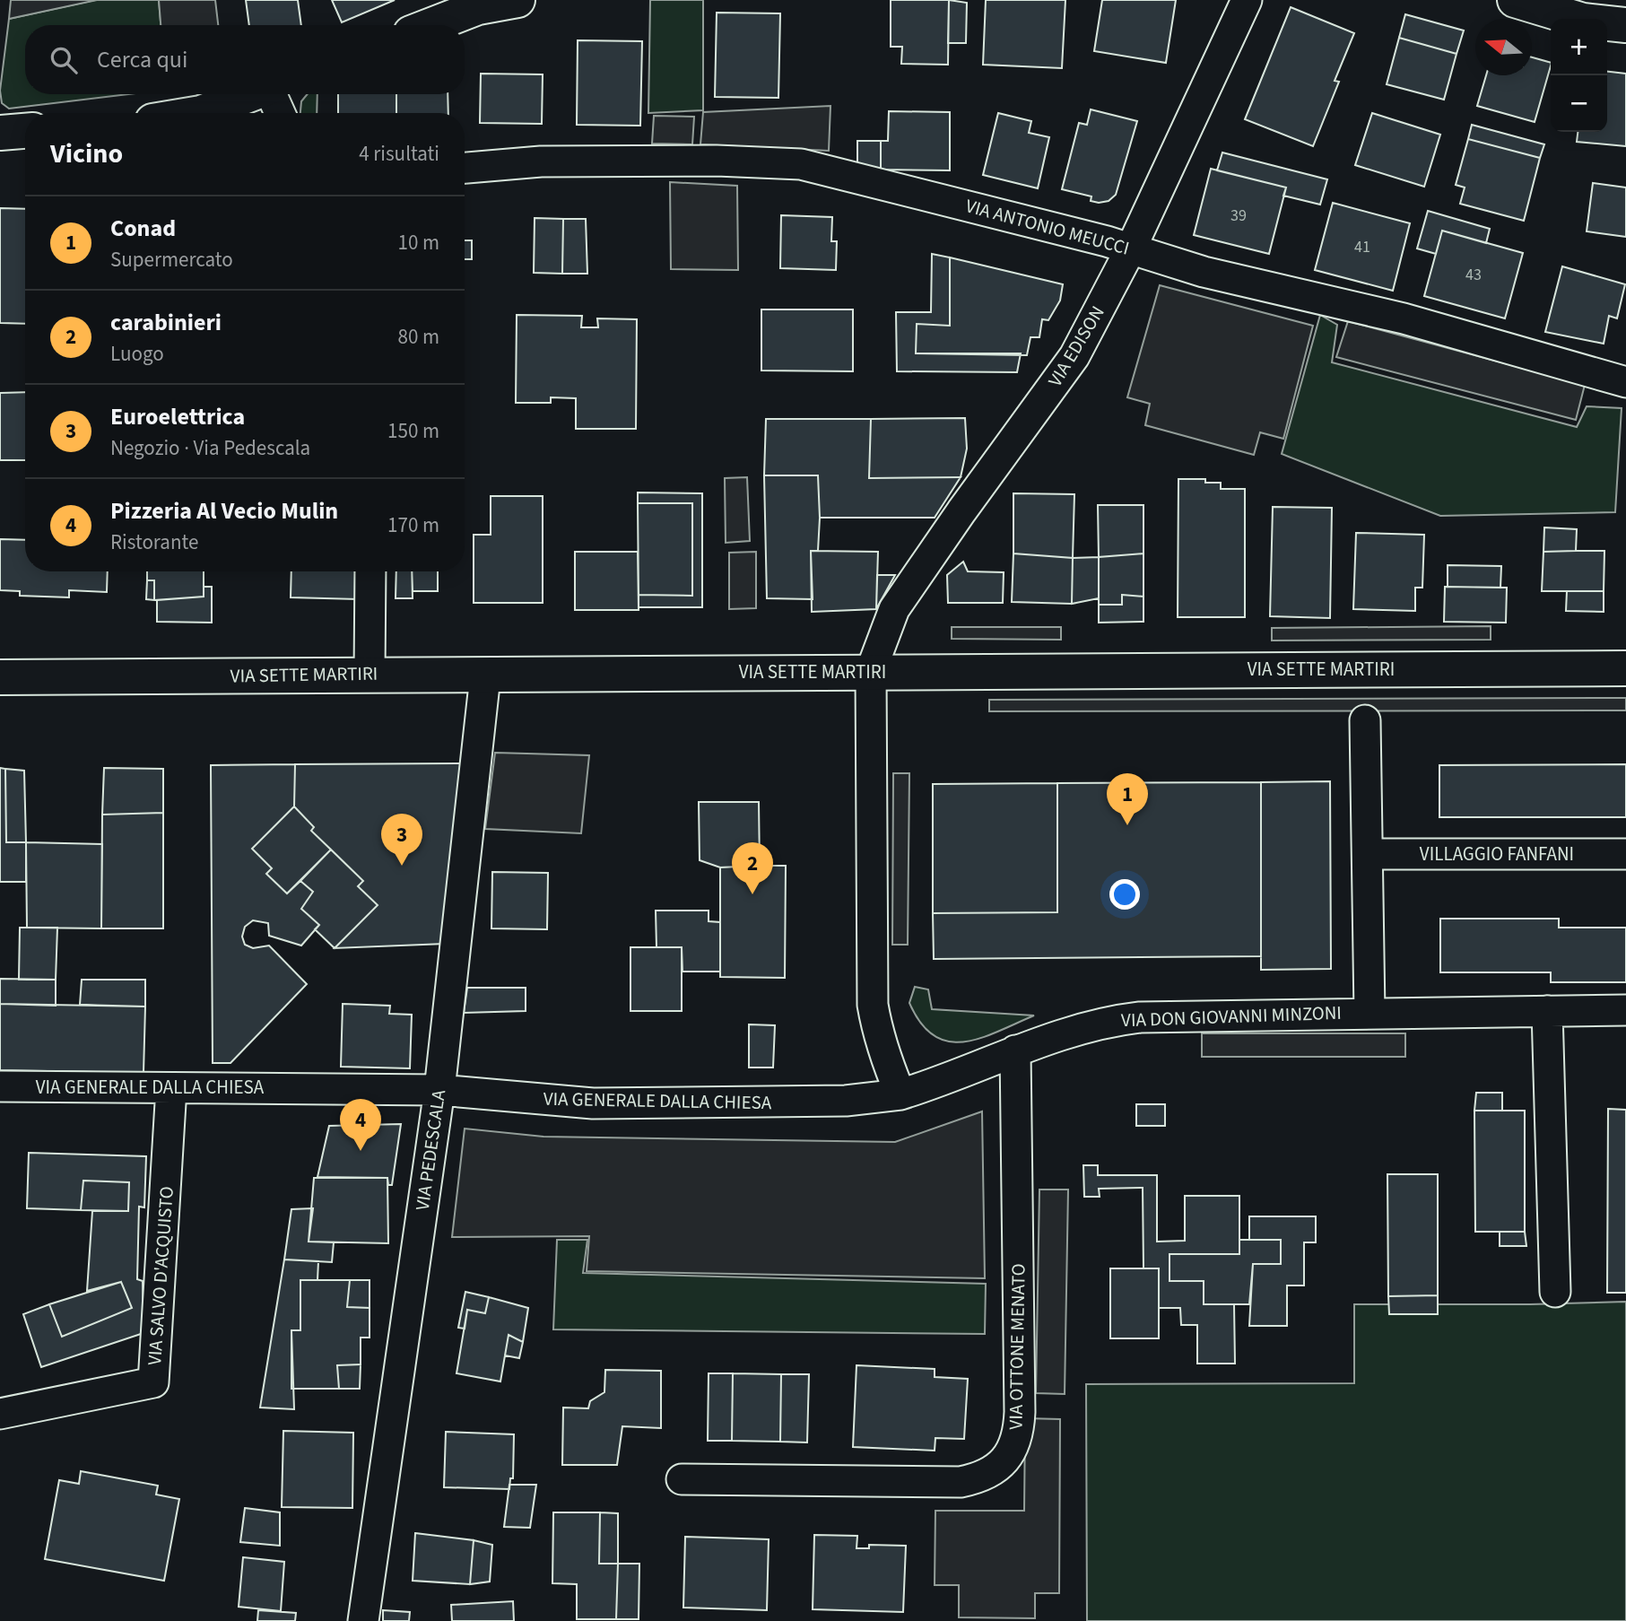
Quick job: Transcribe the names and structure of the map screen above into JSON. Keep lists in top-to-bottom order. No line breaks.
{"streets":{"main road":["VIA SETTE MARTIRI"],"street":["VIA ANTONIO MEUCCI","VIA EDISON","VILLAGGIO FANFANI","VIA DON GIOVANNI MINZONI","VIA GENERALE DALLA CHIESA","VIA PEDESCALA","VIA SALVO D'ACQUISTO","VIA OTTONE MENATO"]},"crossings":[["VIA ANTONIO MEUCCI","VIA EDISON"],["VIA EDISON","VIA SETTE MARTIRI"],["VIA SETTE MARTIRI","VIA PEDESCALA"],["VIA DON GIOVANNI MINZONI","VIA GENERALE DALLA CHIESA"],["VIA DON GIOVANNI MINZONI","VIA OTTONE MENATO"],["VIA GENERALE DALLA CHIESA","VIA PEDESCALA"],["VIA GENERALE DALLA CHIESA","VIA SALVO D'ACQUISTO"]],"house_numbers":["39","41","43"],"north":"left","page":{"map_buttons":["+","−"],"search":"Cerca qui","heading":["Vicino","4 risultati"],"list":[{"mark":"1","name":"Conad","note":"Supermercato","value":"10 m"},{"mark":"2","name":"carabinieri","note":"Luogo","value":"80 m"},{"mark":"3","name":"Euroelettrica","note":"Negozio · Via Pedescala","value":"150 m"},{"mark":"4","name":"Pizzeria Al Vecio Mulin","note":"Ristorante","value":"170 m"}],"pins":["1","3","2","4"]}}
